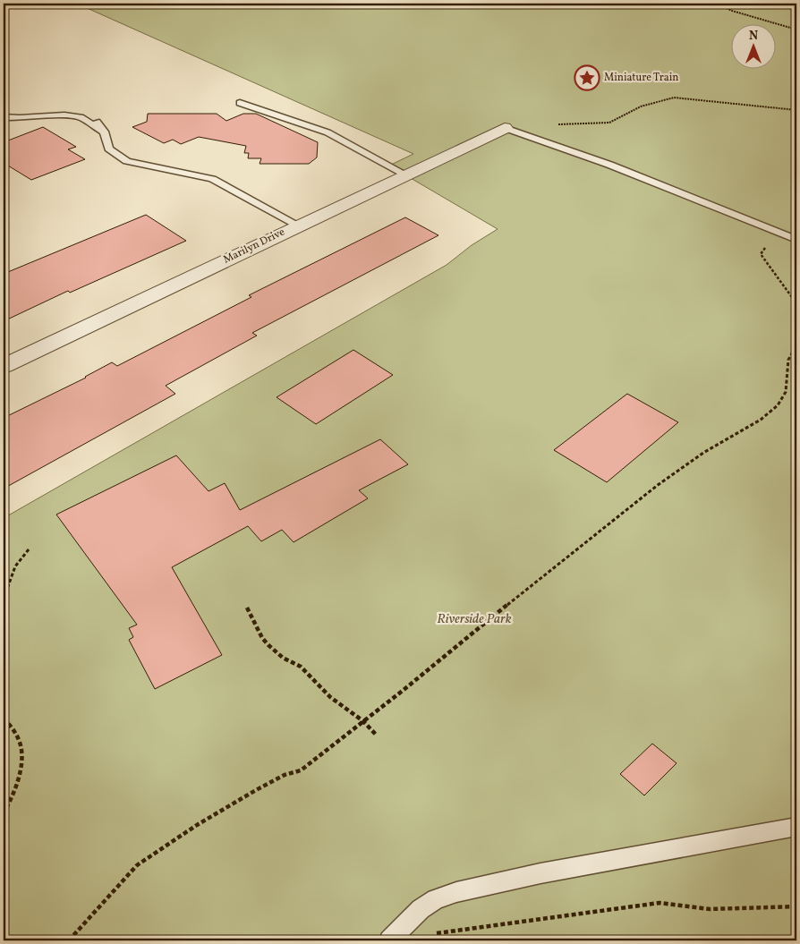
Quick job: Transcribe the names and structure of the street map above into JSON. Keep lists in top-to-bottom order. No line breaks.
{"streets":{"street":["Marilyn Drive"]},"parks":["Riverside Park"],"places":{"place":["Miniature Train"]},"north":"top"}
